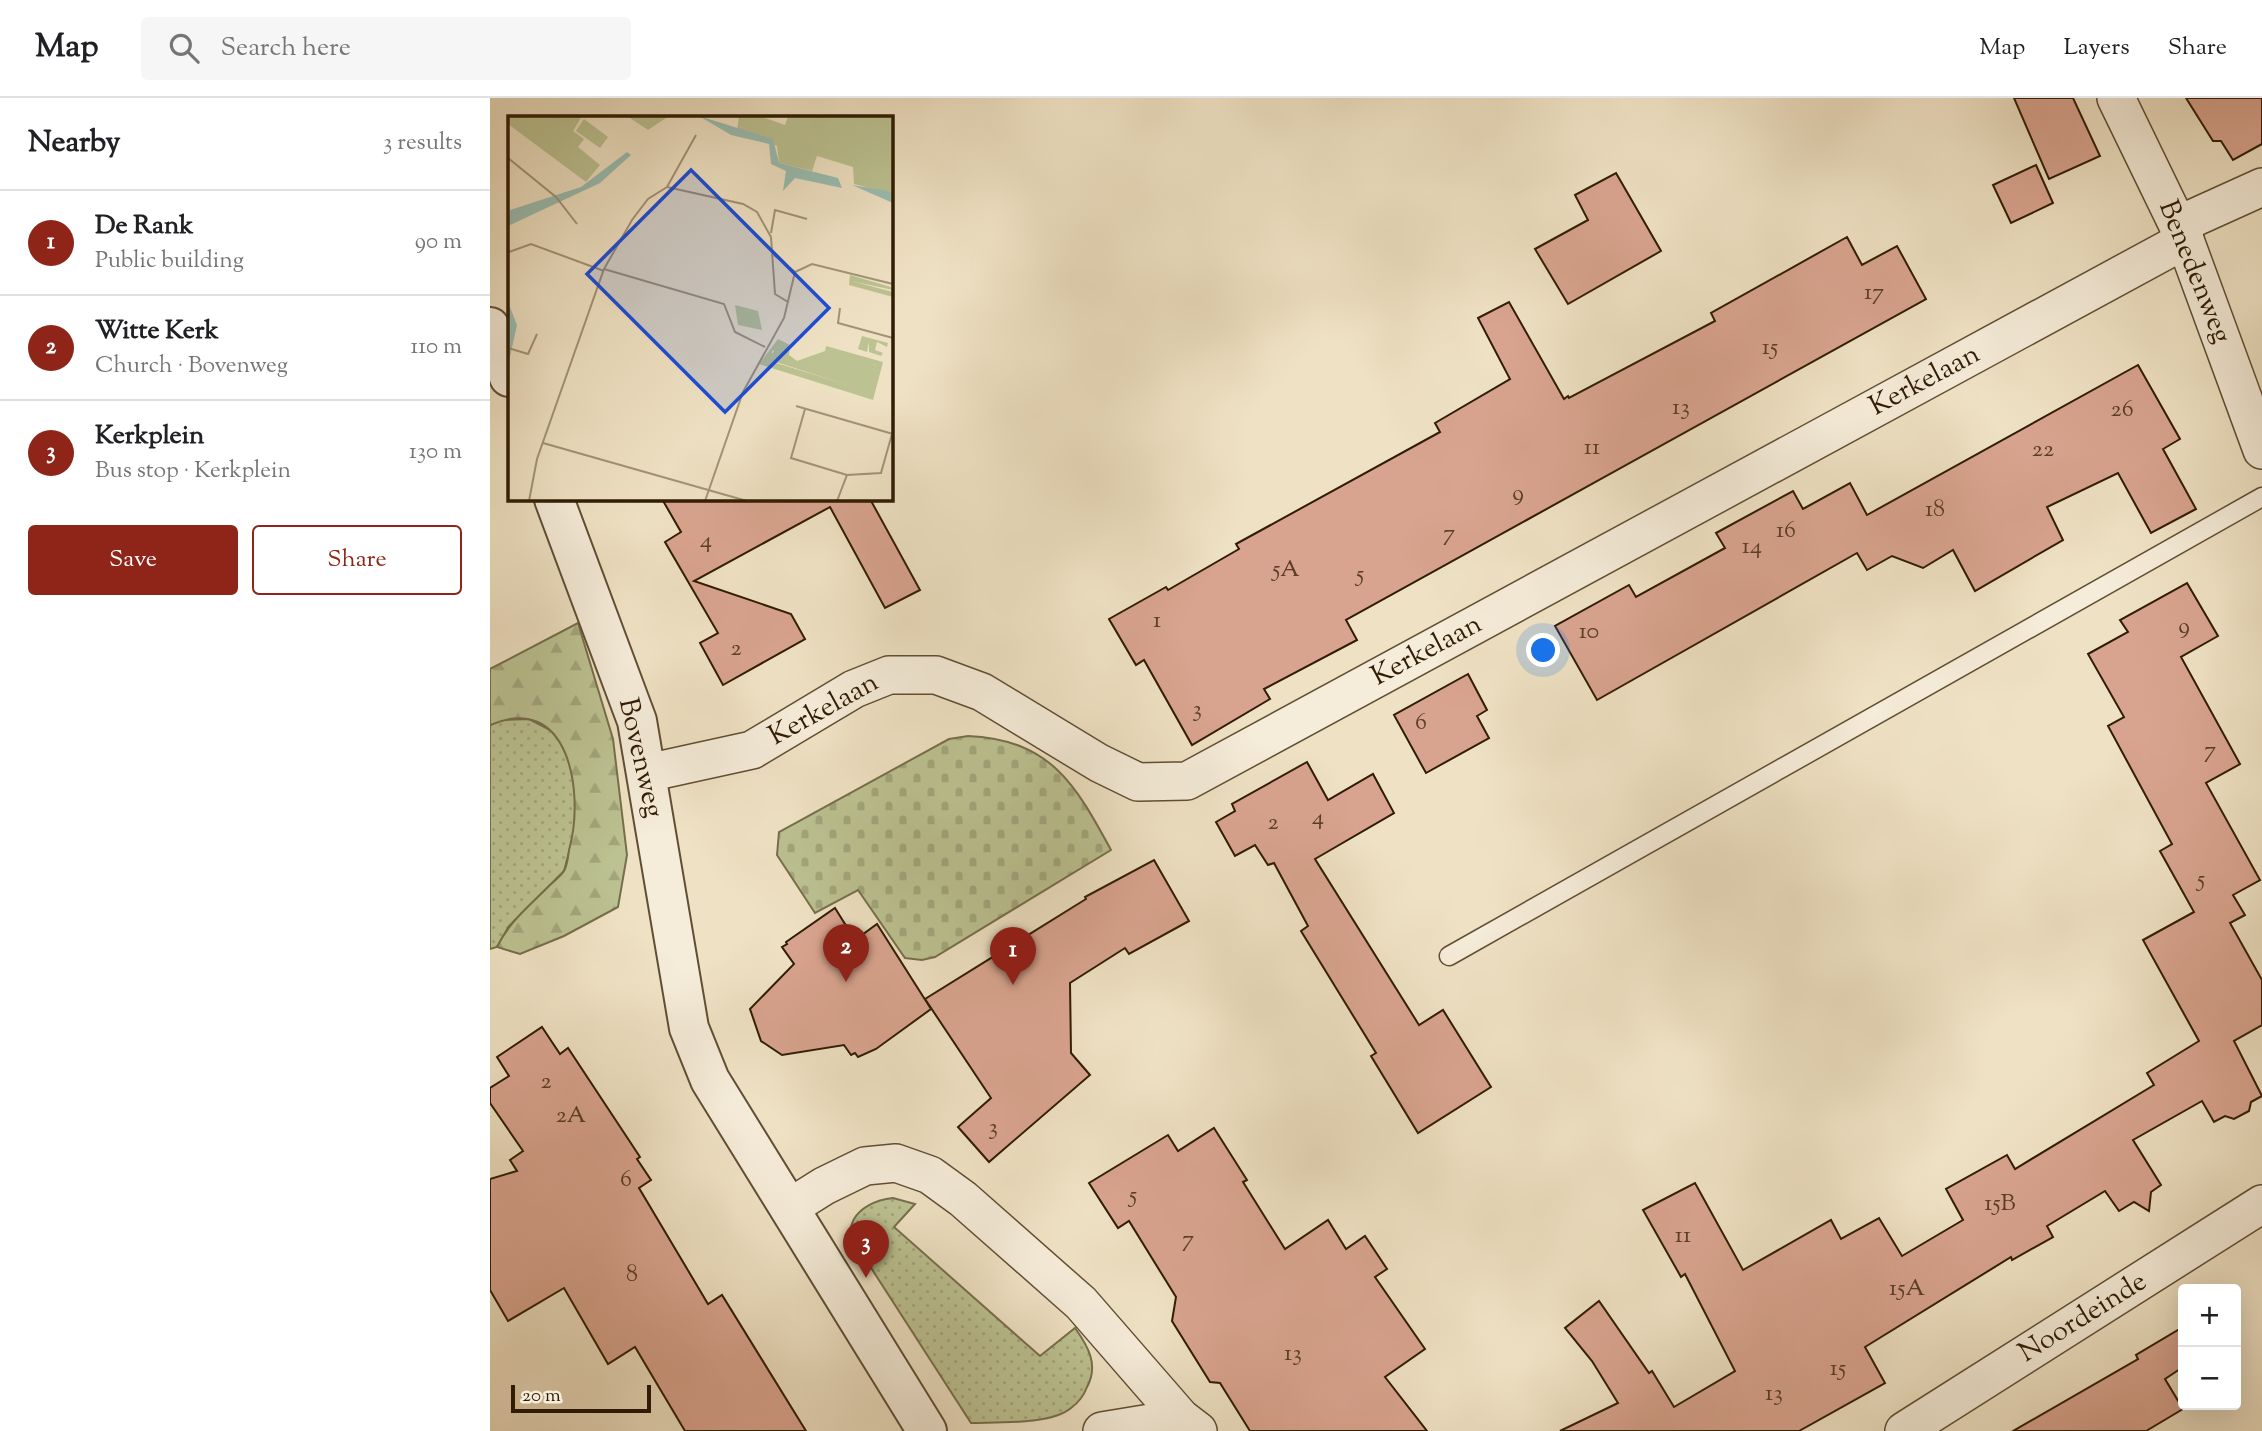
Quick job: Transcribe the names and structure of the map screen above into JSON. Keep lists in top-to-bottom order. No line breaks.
{"streets":{"street":["Benedenweg","Kerkelaan","Bovenweg","Noordeinde"]},"crossings":[["Benedenweg","Kerkelaan"],["Kerkelaan","Bovenweg"]],"house_numbers":["17","15","13","26","11","22","9","18","16","7","4","14","5A","5","1","9","10","2","3","6","7","4","2","5","2","2A","3","6","5","15B","11","7","8","15A","13","15","13"],"scale_bar":"20 m","page":{"header":"Map","search":"Search here","nav":["Map","Layers","Share"],"heading":["Nearby","3 results"],"list":[{"mark":"1","name":"De Rank","note":"Public building","value":"90 m"},{"mark":"2","name":"Witte Kerk","note":"Church · Bovenweg","value":"110 m"},{"mark":"3","name":"Kerkplein","note":"Bus stop · Kerkplein","value":"130 m"}],"buttons":["Save","Share"],"pins":["2","1","3"],"map_buttons":["+","−"],"scale":"20 m"}}
